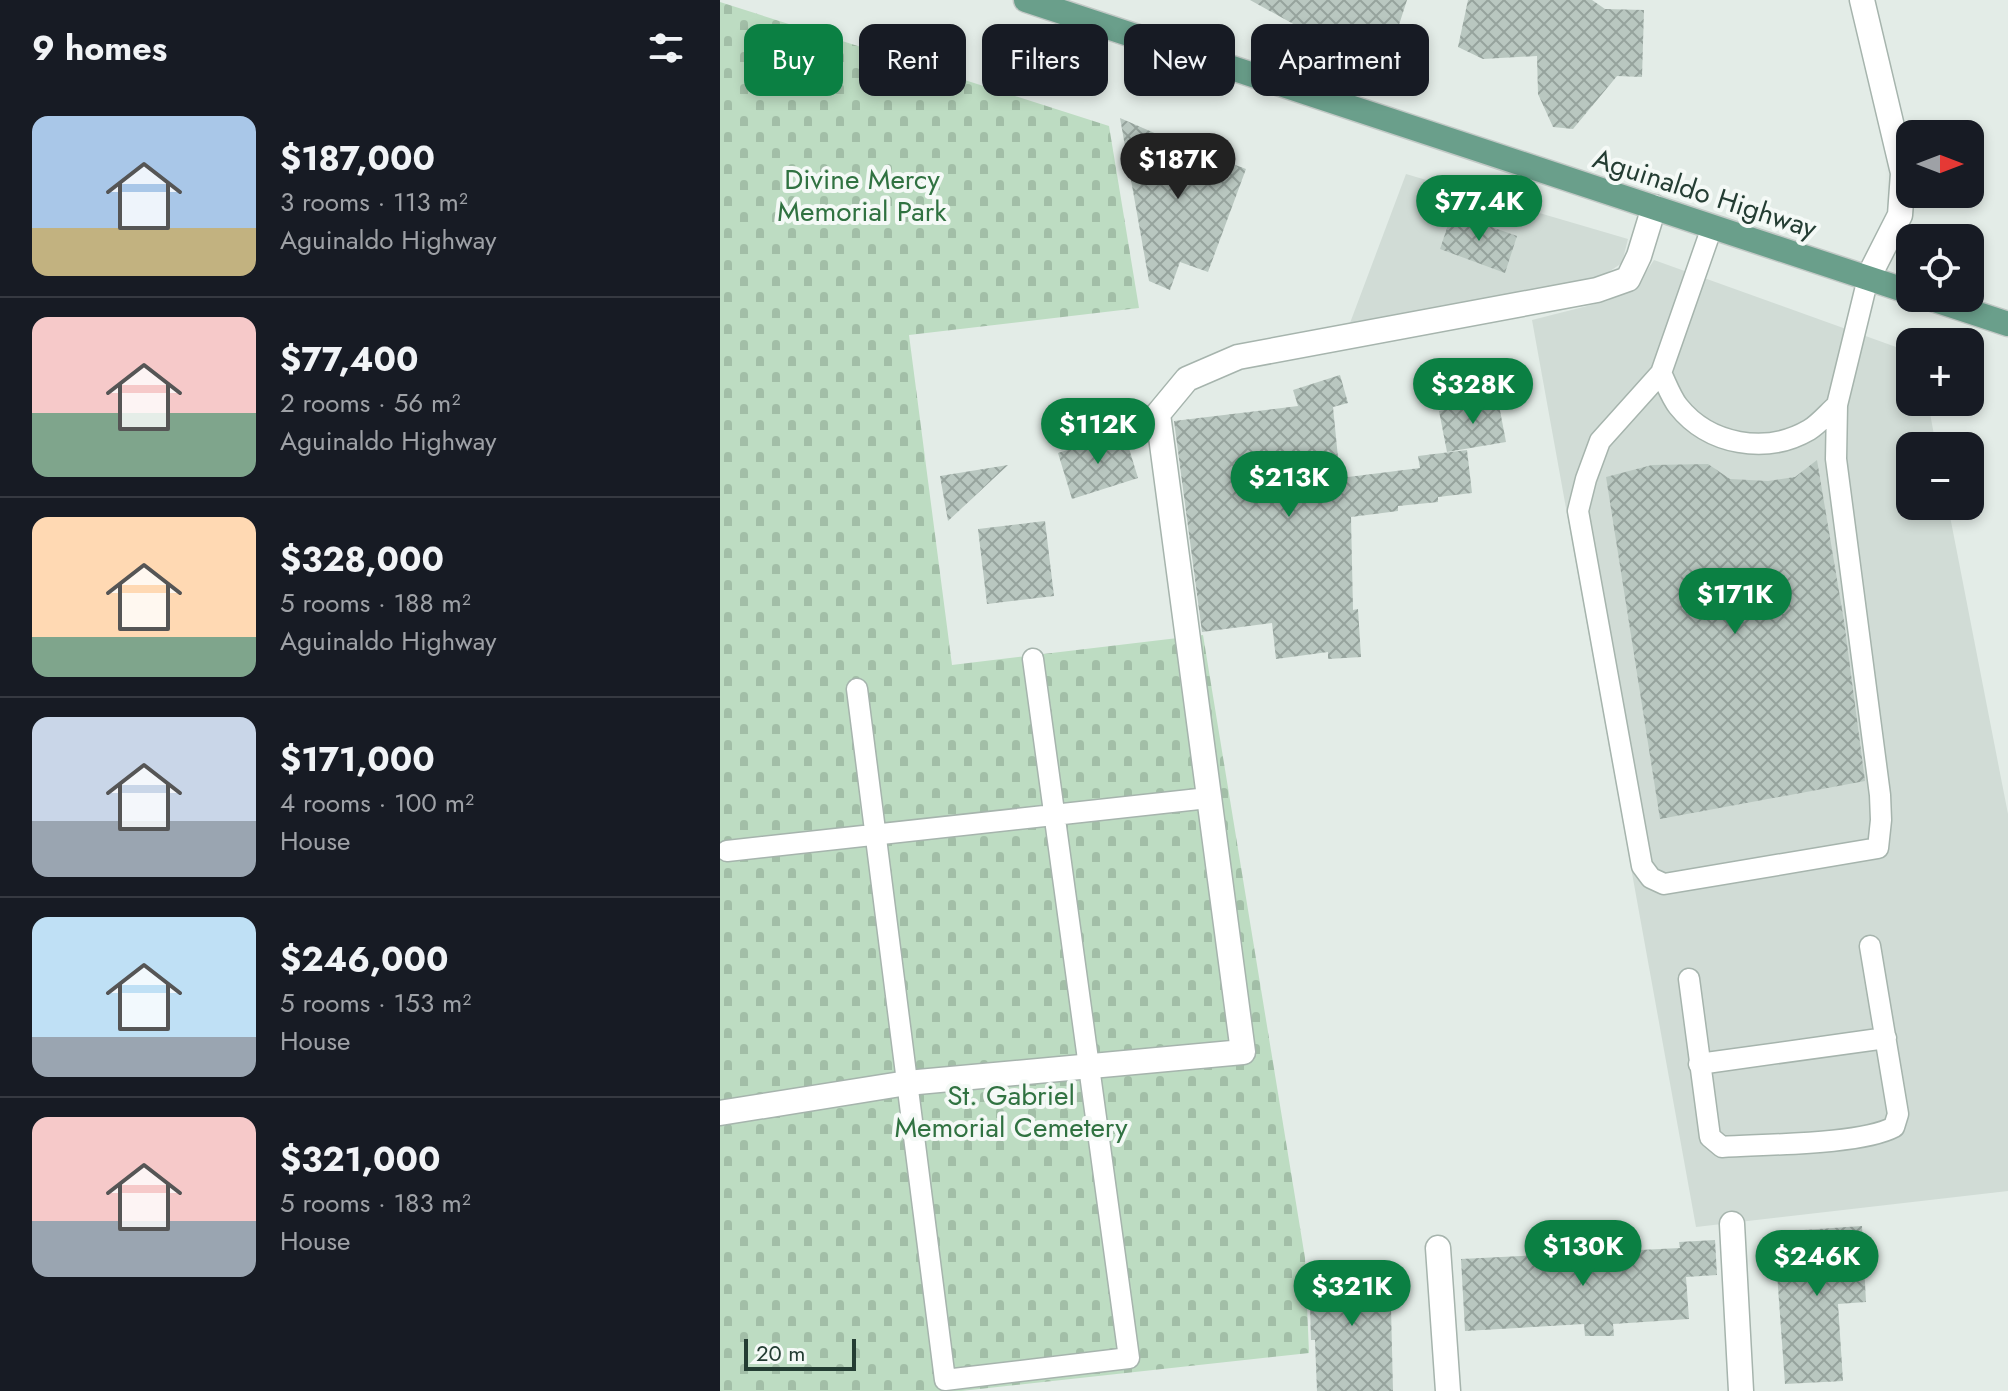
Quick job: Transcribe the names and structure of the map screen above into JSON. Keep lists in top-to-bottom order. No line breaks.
{"streets":{"main road":["Aguinaldo Highway"]},"parks":["Divine Mercy Memorial Park","St. Gabriel Memorial Cemetery"],"scale_bar":"20 m","north":"right","page":{"heading":"9 homes","chip":["Buy","Rent","Filters","New","Apartment"],"list":[{"name":"$187,000","note":"3 rooms · 113 m² · Aguinaldo Highway"},{"name":"$77,400","note":"2 rooms · 56 m² · Aguinaldo Highway"},{"name":"$328,000","note":"5 rooms · 188 m² · Aguinaldo Highway"},{"name":"$171,000","note":"4 rooms · 100 m² · House"},{"name":"$246,000","note":"5 rooms · 153 m² · House"},{"name":"$321,000","note":"5 rooms · 183 m² · House"}],"map_buttons":["+","−"],"price":["$187K","$77.4K","$328K","$112K","$213K","$171K","$130K","$246K","$321K"],"scale":"20 m"}}
